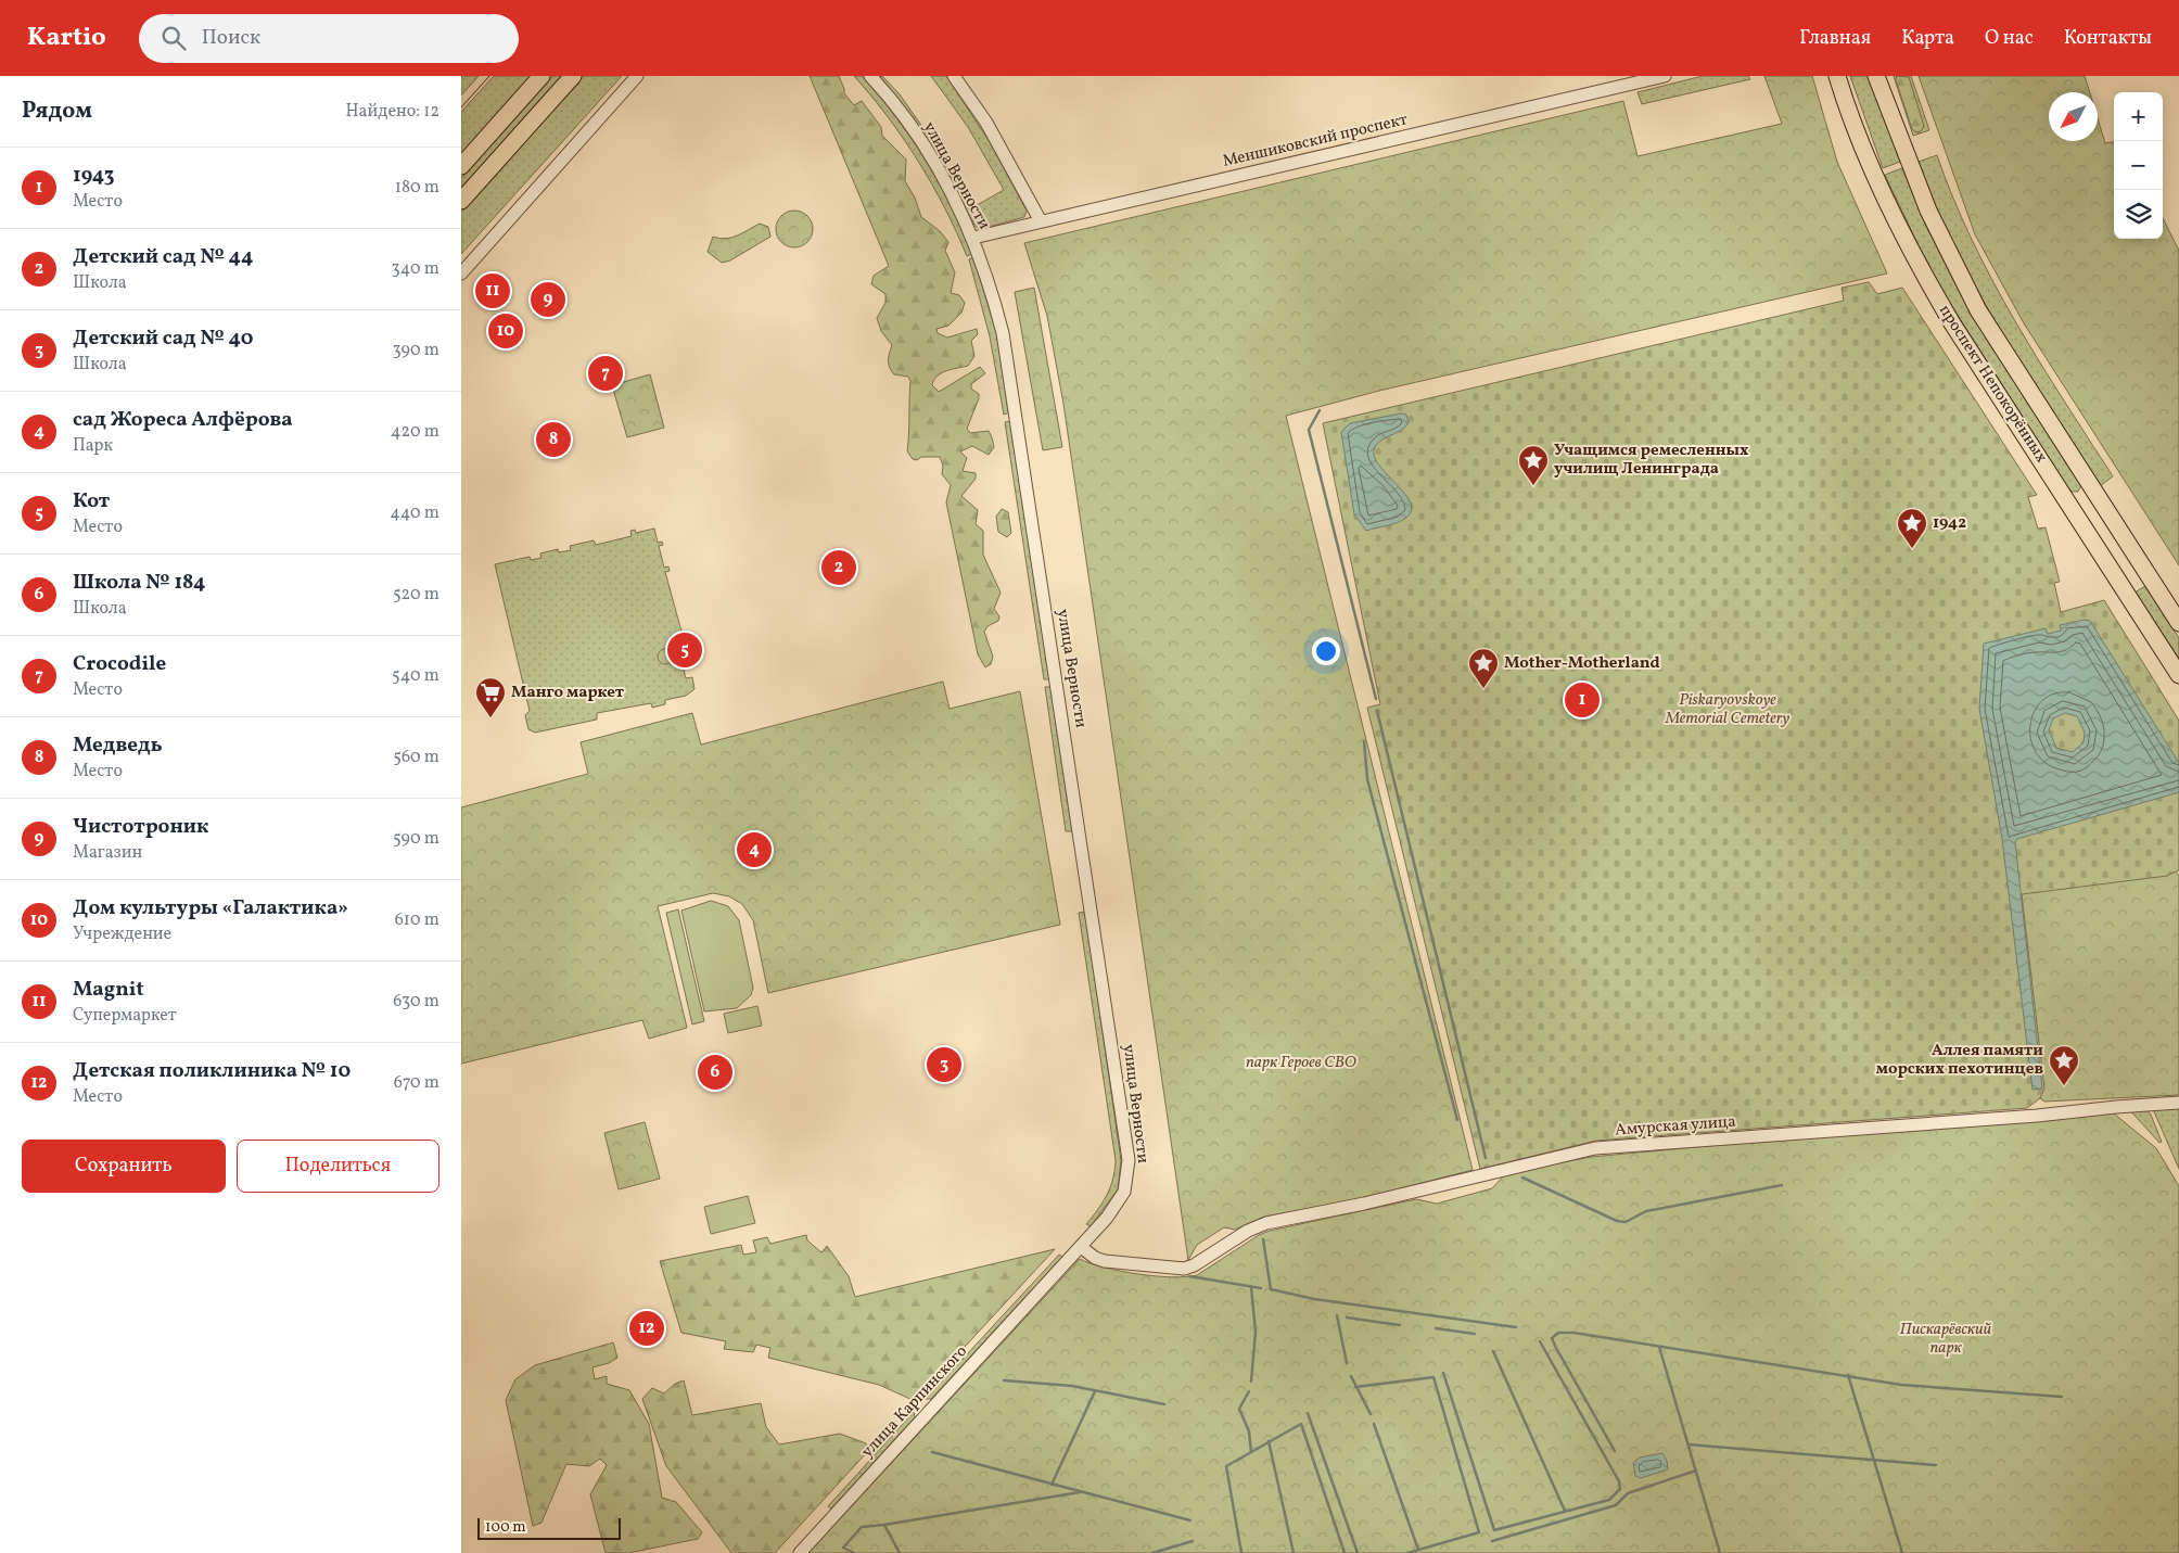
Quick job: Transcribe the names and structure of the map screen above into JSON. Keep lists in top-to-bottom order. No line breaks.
{"streets":{"main road":["проспект Непокорённых"],"street":["Меншиковский проспект","улица Верности","Амурская улица","улица Карпинского"]},"crossings":[["Меншиковский проспект","улица Верности"],["улица Верности","Амурская улица"],["улица Верности","улица Карпинского"]],"parks":["Piskaryovskoye Memorial Cemetery","парк Героев СВО","Пискарёвский парк"],"places":{"place":["Учащимся ремесленных училищ Ленинграда","1942","Mother-Motherland","Аллея памяти морских пехотинцев"],"supermarket":["Манго маркет"]},"scale_bar":"100 m","north":"bottom left","page":{"header":"Kartio","search":"Поиск","nav":["Главная","Карта","О нас","Контакты"],"heading":["Рядом","Найдено: 12"],"map_buttons":["+","−"],"list":[{"mark":"1","name":"1943","note":"Место","value":"180 m"},{"mark":"2","name":"Детский сад № 44","note":"Школа","value":"340 m"},{"mark":"3","name":"Детский сад № 40","note":"Школа","value":"390 m"},{"mark":"4","name":"сад Жореса Алфёрова","note":"Парк","value":"420 m"},{"mark":"5","name":"Кот","note":"Место","value":"440 m"},{"mark":"6","name":"Школа № 184","note":"Школа","value":"520 m"},{"mark":"7","name":"Crocodile","note":"Место","value":"540 m"},{"mark":"8","name":"Медведь","note":"Место","value":"560 m"},{"mark":"9","name":"Чистотроник","note":"Магазин","value":"590 m"},{"mark":"10","name":"Дом культуры «Галактика»","note":"Учреждение","value":"610 m"},{"mark":"11","name":"Magnit","note":"Супермаркет","value":"630 m"},{"mark":"12","name":"Детская поликлиника № 10","note":"Место","value":"670 m"}],"pins":["11","9","10","7","8","2","5","1","4","3","6","12"],"buttons":["Сохранить","Поделиться"],"scale":"100 m"}}
